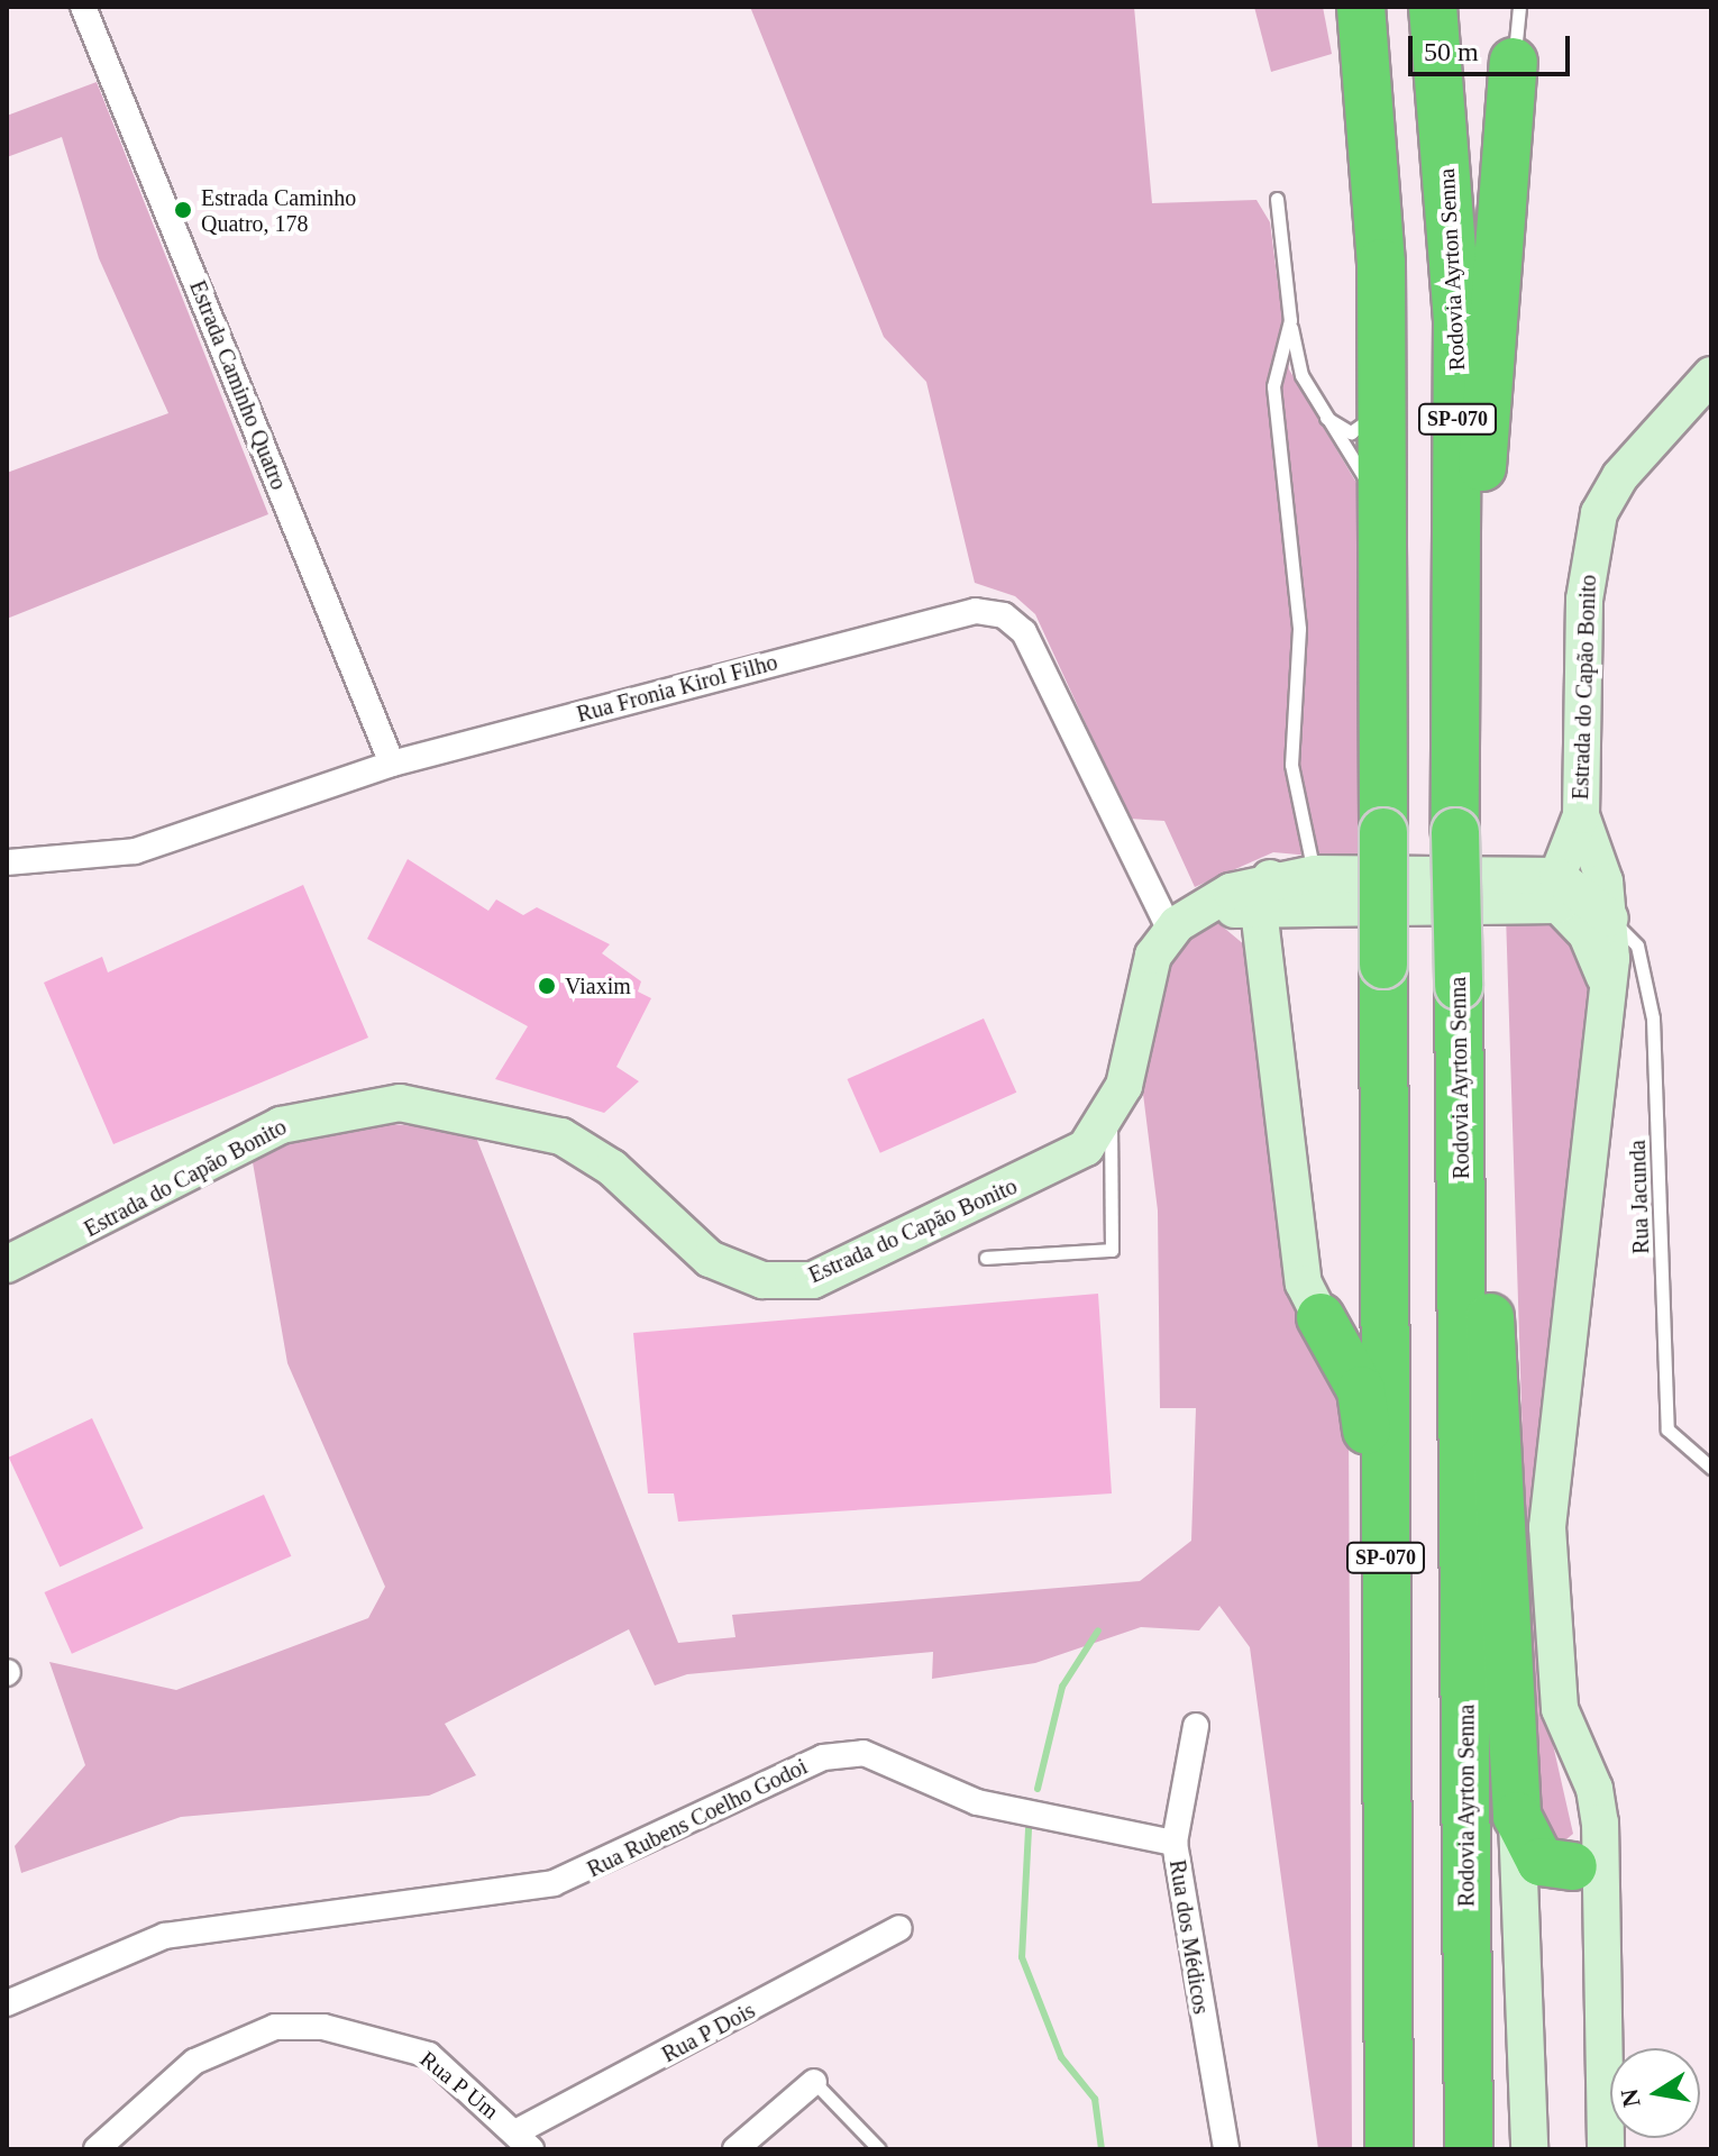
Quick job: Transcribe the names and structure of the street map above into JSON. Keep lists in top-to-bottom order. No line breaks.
{"streets":{"highway":["Rodovia Ayrton Senna","SP-070"],"street":["Estrada Caminho Quatro","Estrada do Capão Bonito","Rua Fronia Kirol Filho","Rua Rubens Coelho Godoi","Rua dos Médicos","Rua P Dois","Rua P Um"],"lane":["Rua Jacunda"]},"crossings":[["Estrada Caminho Quatro","Rua Fronia Kirol Filho"],["Estrada do Capão Bonito","Rua Fronia Kirol Filho"],["Rua Rubens Coelho Godoi","Rua dos Médicos"],["Rua P Dois","Rua P Um"]],"places":["Estrada Caminho Quatro, 178","Viaxim"],"scale_bar":"50 m","north":"left"}
